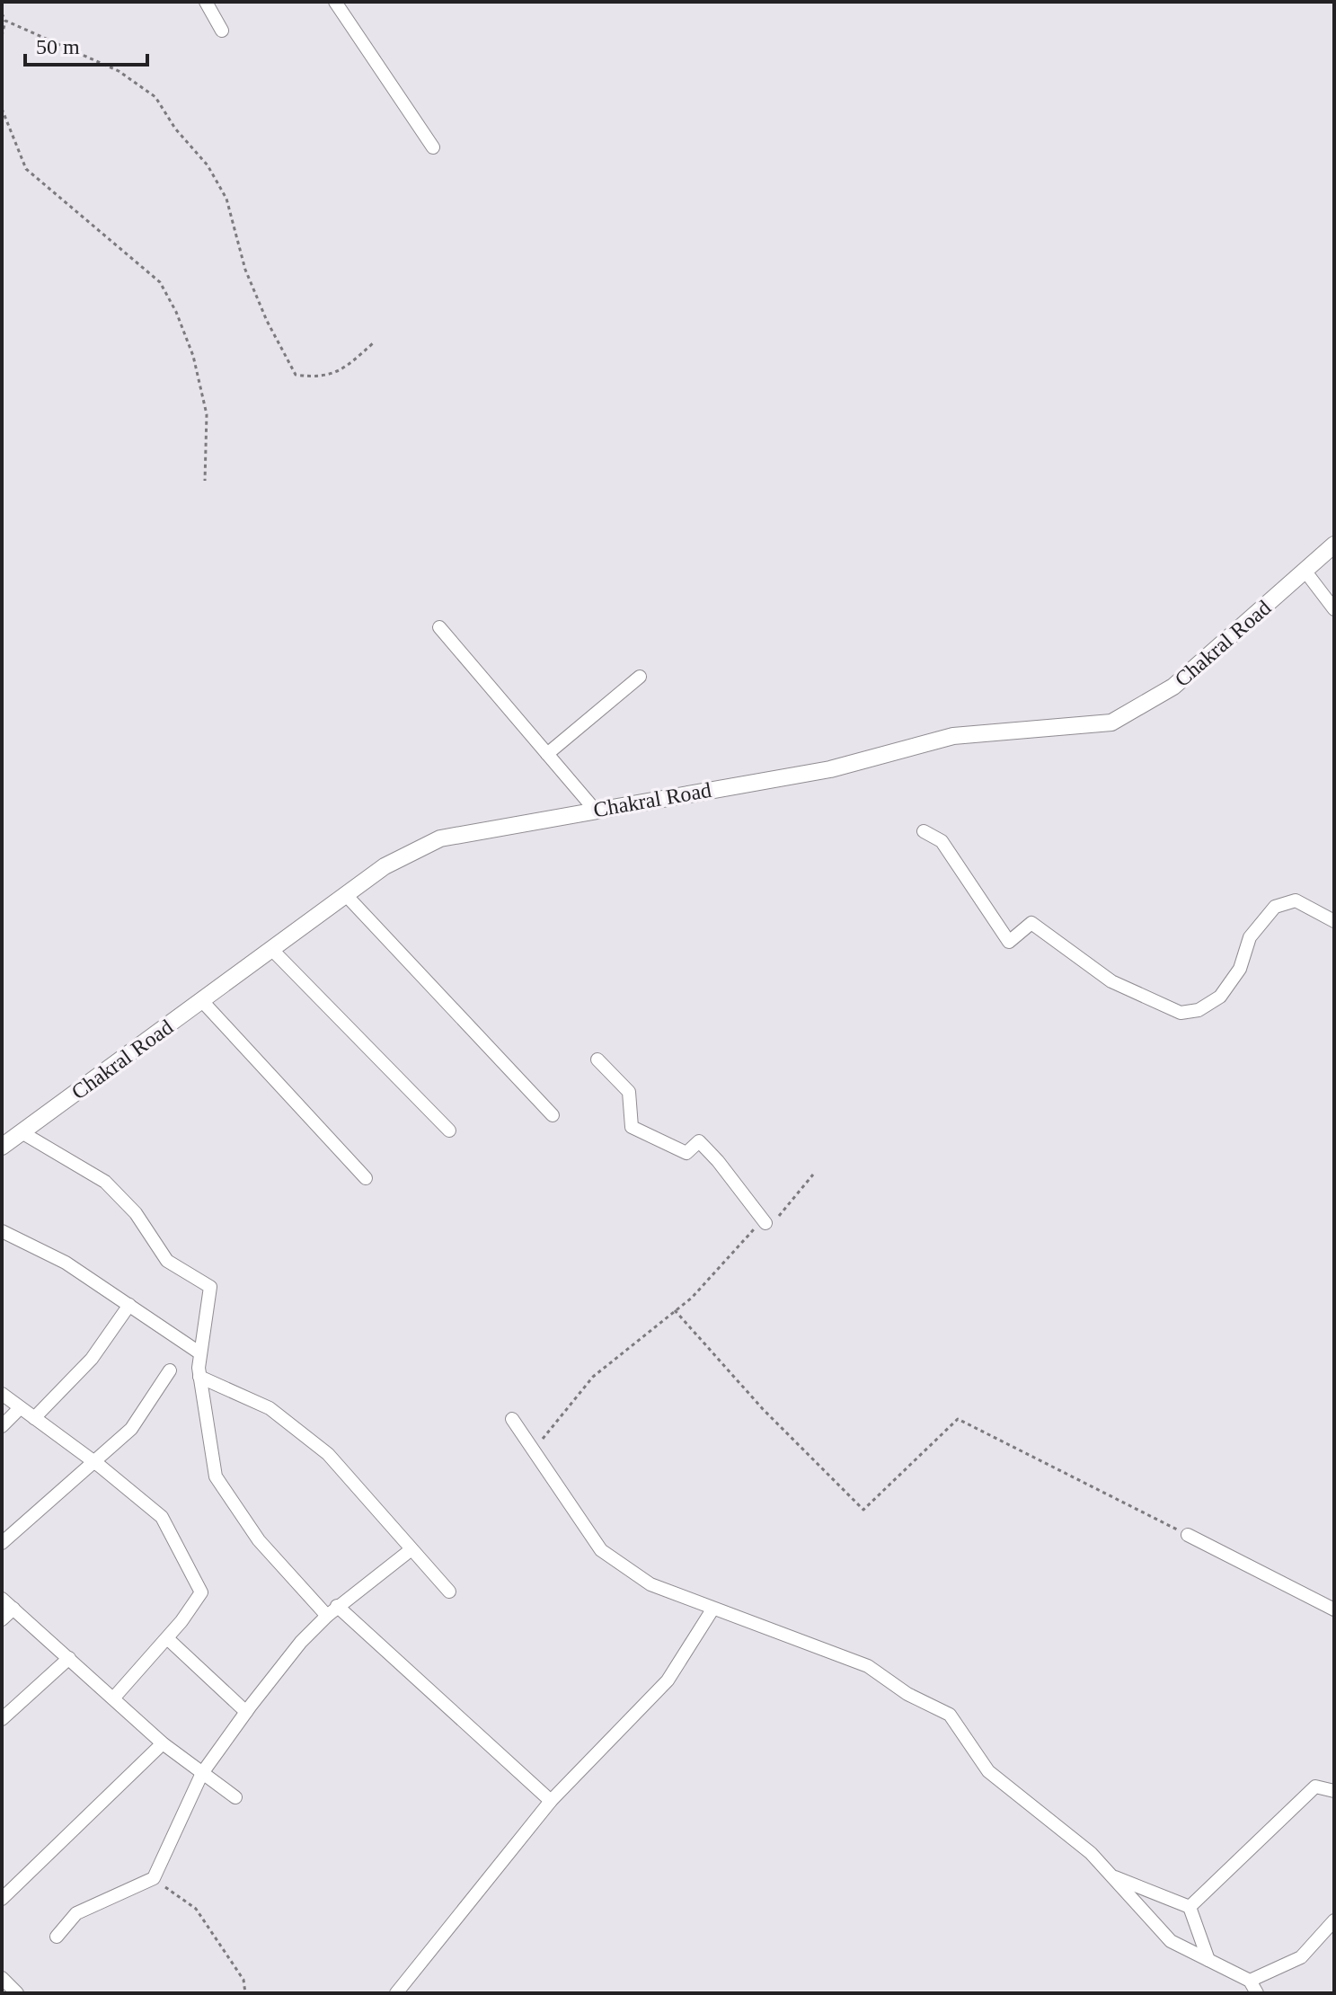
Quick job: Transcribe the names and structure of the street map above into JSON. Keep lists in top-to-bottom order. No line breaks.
{"streets":{"street":["Chakral Road"]},"scale_bar":"50 m"}
